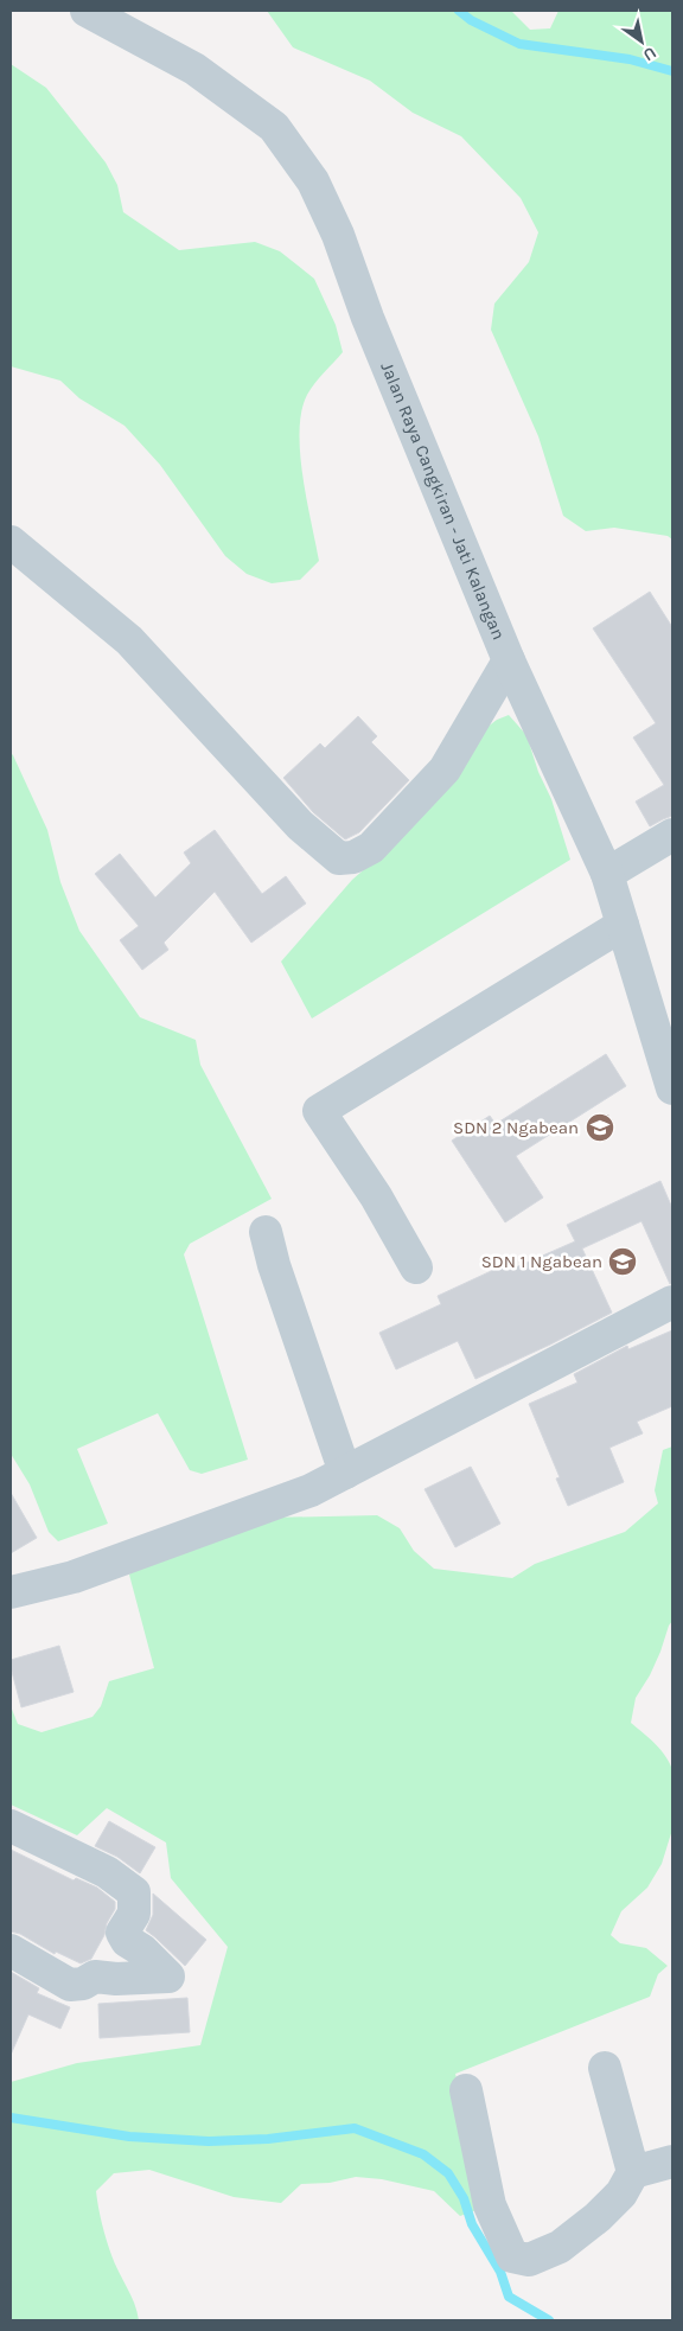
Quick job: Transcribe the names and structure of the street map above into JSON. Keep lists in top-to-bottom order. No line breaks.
{"streets":{"street":["Jalan Raya Cangkiran - Jati Kalangan"]},"places":{"school or university":["SDN 2 Ngabean","SDN 1 Ngabean"]},"north":"bottom right"}
